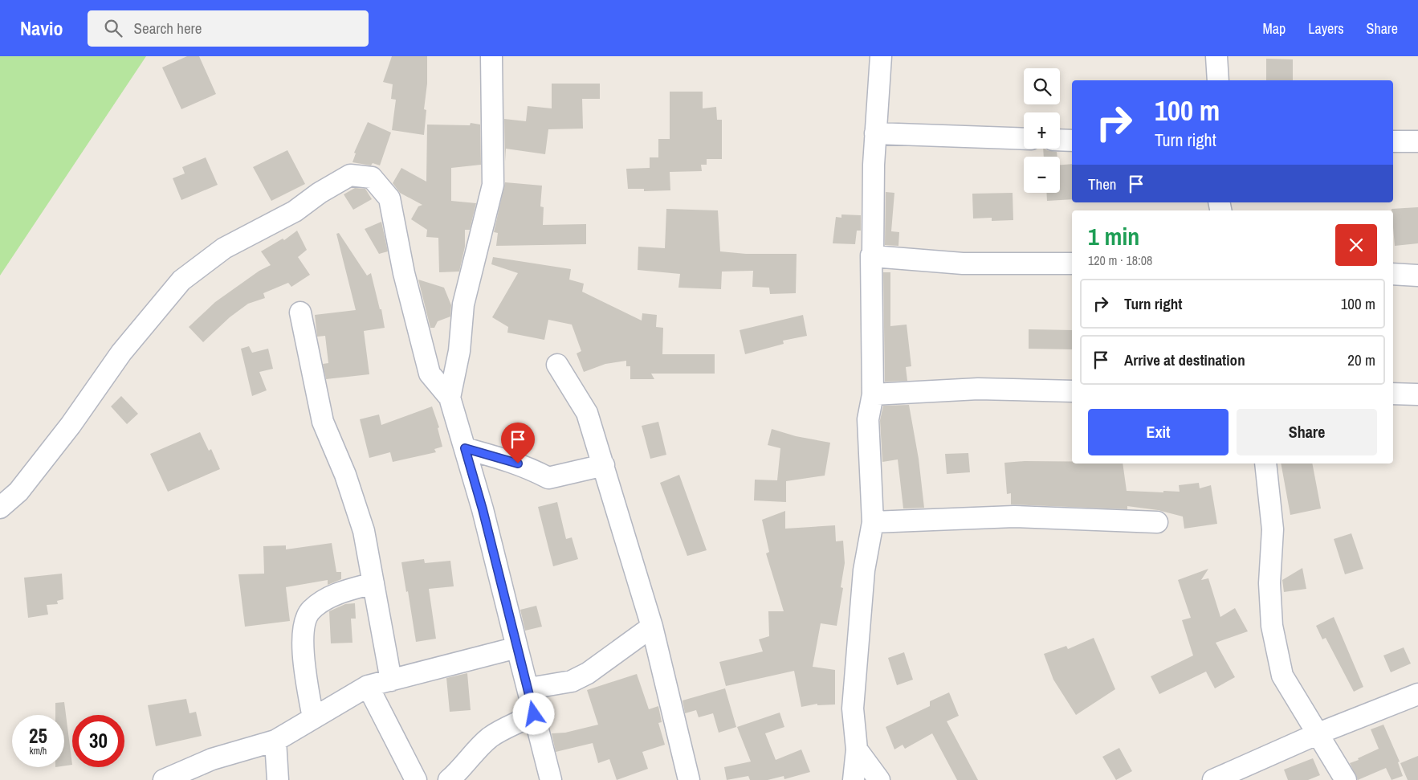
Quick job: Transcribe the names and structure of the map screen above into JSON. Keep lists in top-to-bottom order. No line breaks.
{"page":{"header":"Navio","search":"Search here","nav":["Map","Layers","Share"],"map_buttons":["+","−"],"turn":["100 m","Turn right"],"then":"Then","heading":["1 min","120 m · 18:08"],"list":[{"name":"Turn right","value":"100 m"},{"name":"Arrive at destination","value":"20 m"}],"buttons":["Exit","Share"],"speed":"25 km/h","limit":"30"}}
